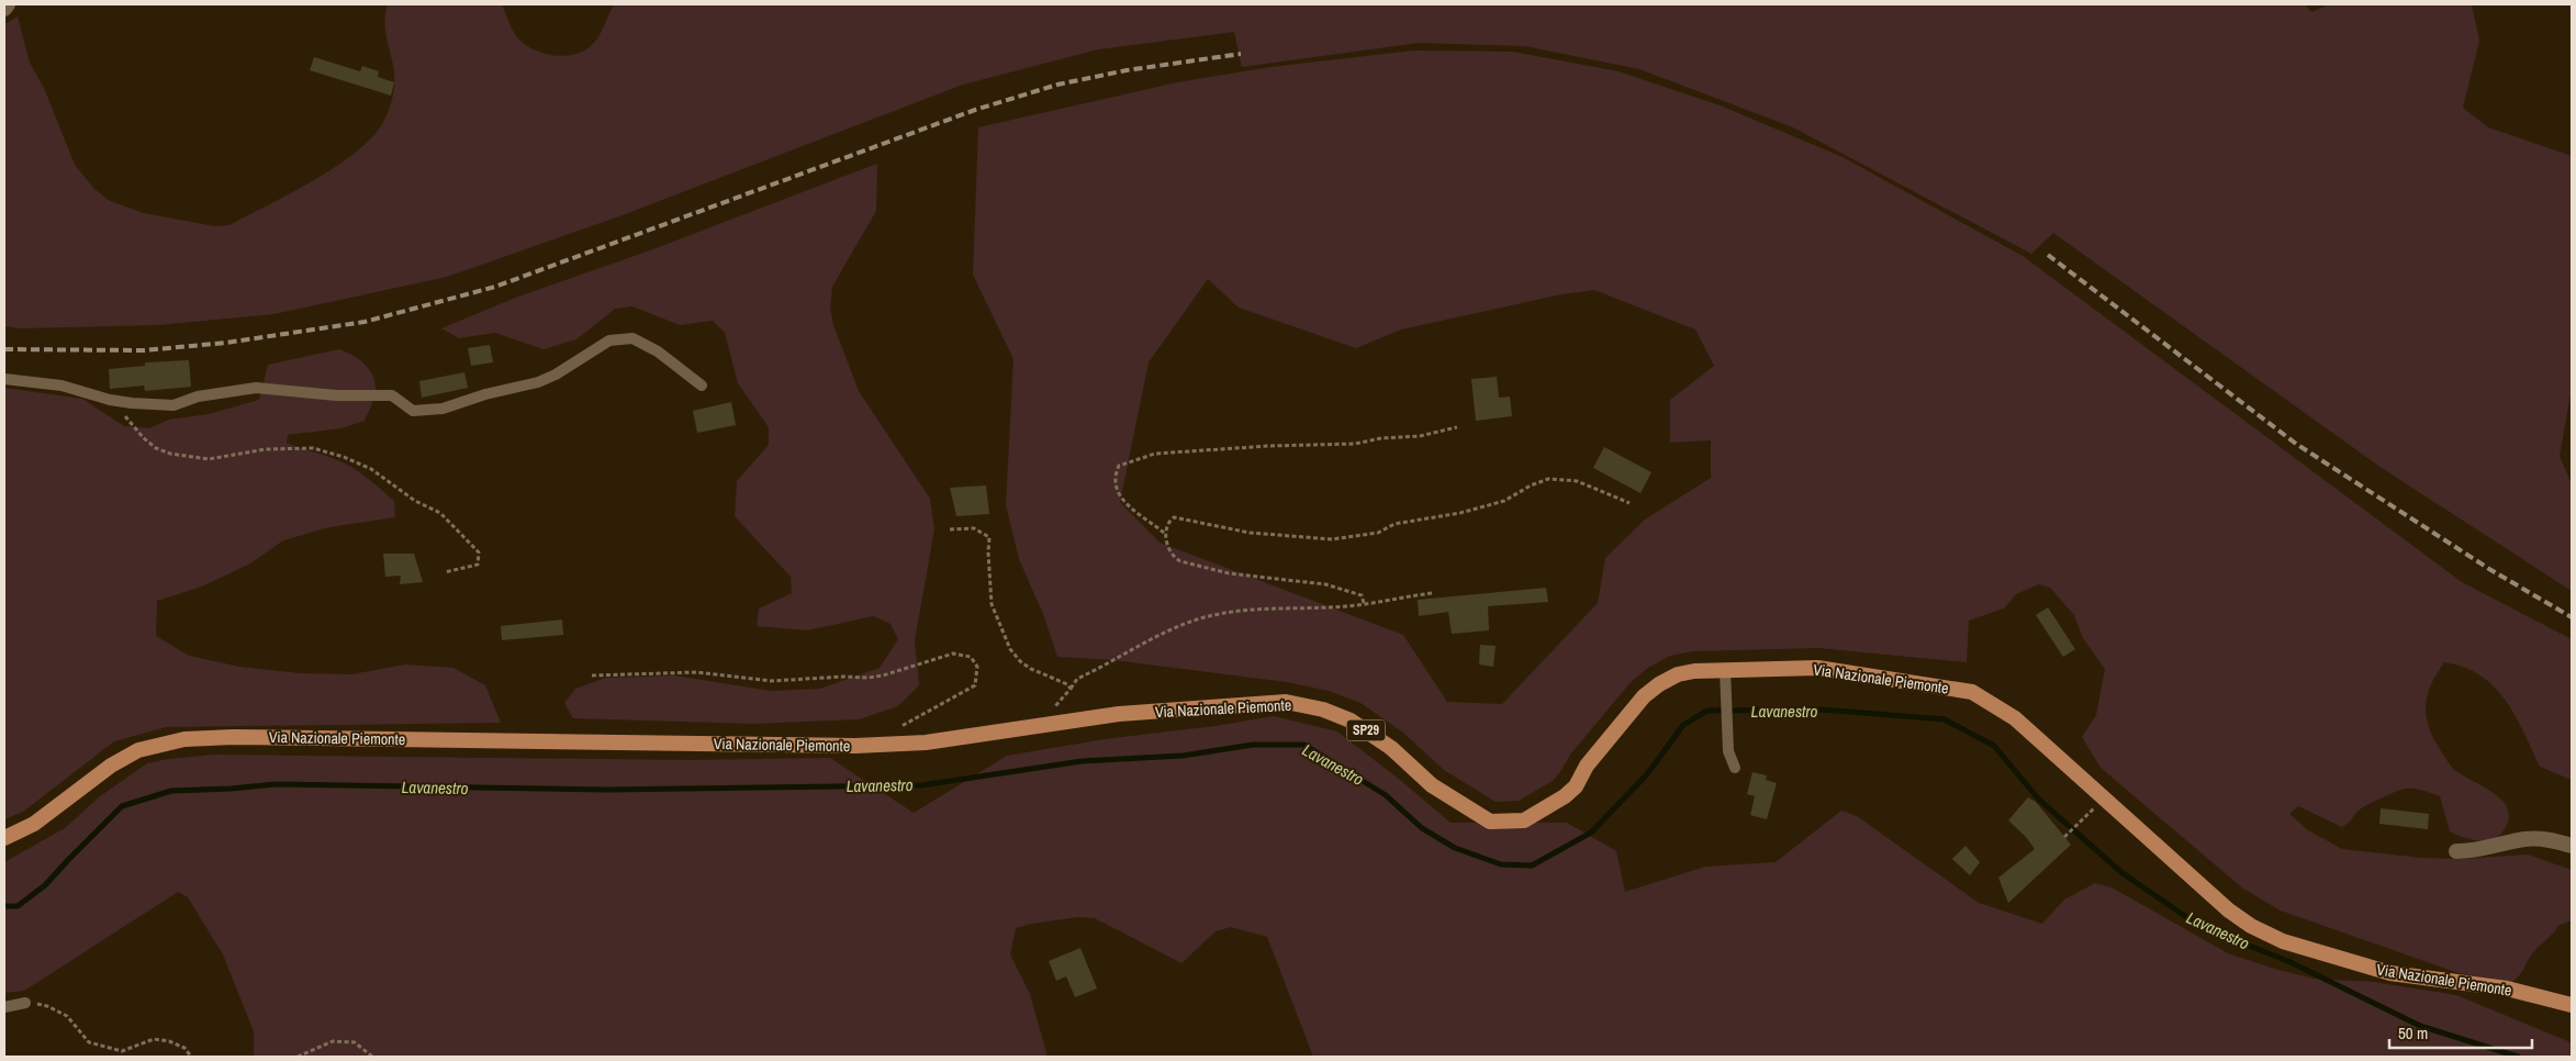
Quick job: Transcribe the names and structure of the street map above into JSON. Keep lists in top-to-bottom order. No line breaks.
{"streets":{"main road":["Via Nazionale Piemonte","SP29"]},"water":["Lavanestro"],"scale_bar":"50 m"}
